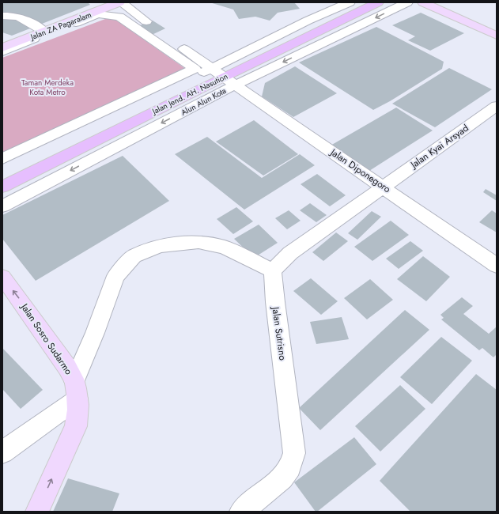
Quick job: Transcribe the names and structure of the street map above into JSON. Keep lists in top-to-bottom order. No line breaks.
{"streets":{"highway":["Jalan Jend. AH. Nasution"],"main road":["Jalan ZA Pagaralam","Jalan Sosro Sudarmo"],"street":["Alun Alun Kota","Jalan Kyai Arsyad","Jalan Diponegoro","Jalan Sutrisno"]},"crossings":[["Jalan Jend. AH. Nasution","Alun Alun Kota"],["Jalan Jend. AH. Nasution","Jalan Diponegoro"],["Alun Alun Kota","Jalan Diponegoro"],["Jalan Kyai Arsyad","Jalan Diponegoro"]],"one_way":["Jalan Sosro Sudarmo"],"parks":["Taman Merdeka Kota Metro"]}
